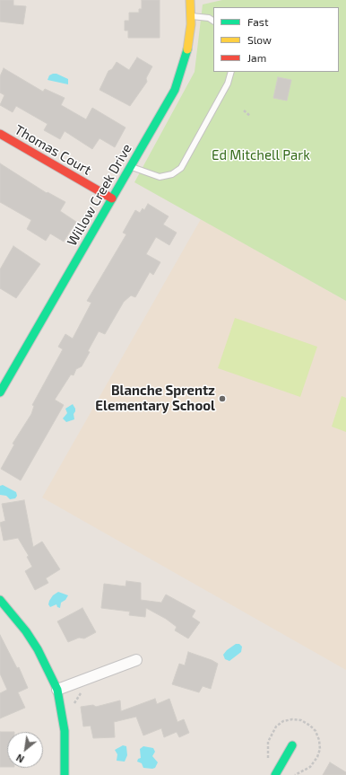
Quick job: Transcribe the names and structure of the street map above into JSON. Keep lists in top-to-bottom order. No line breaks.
{"streets":{"street":["Thomas Court","Willow Creek Drive"]},"crossings":[["Thomas Court","Willow Creek Drive"]],"parks":["Ed Mitchell Park"],"places":["Blanche Sprentz Elementary School"],"legend":["Fast","Slow","Jam"],"north":"bottom left"}
